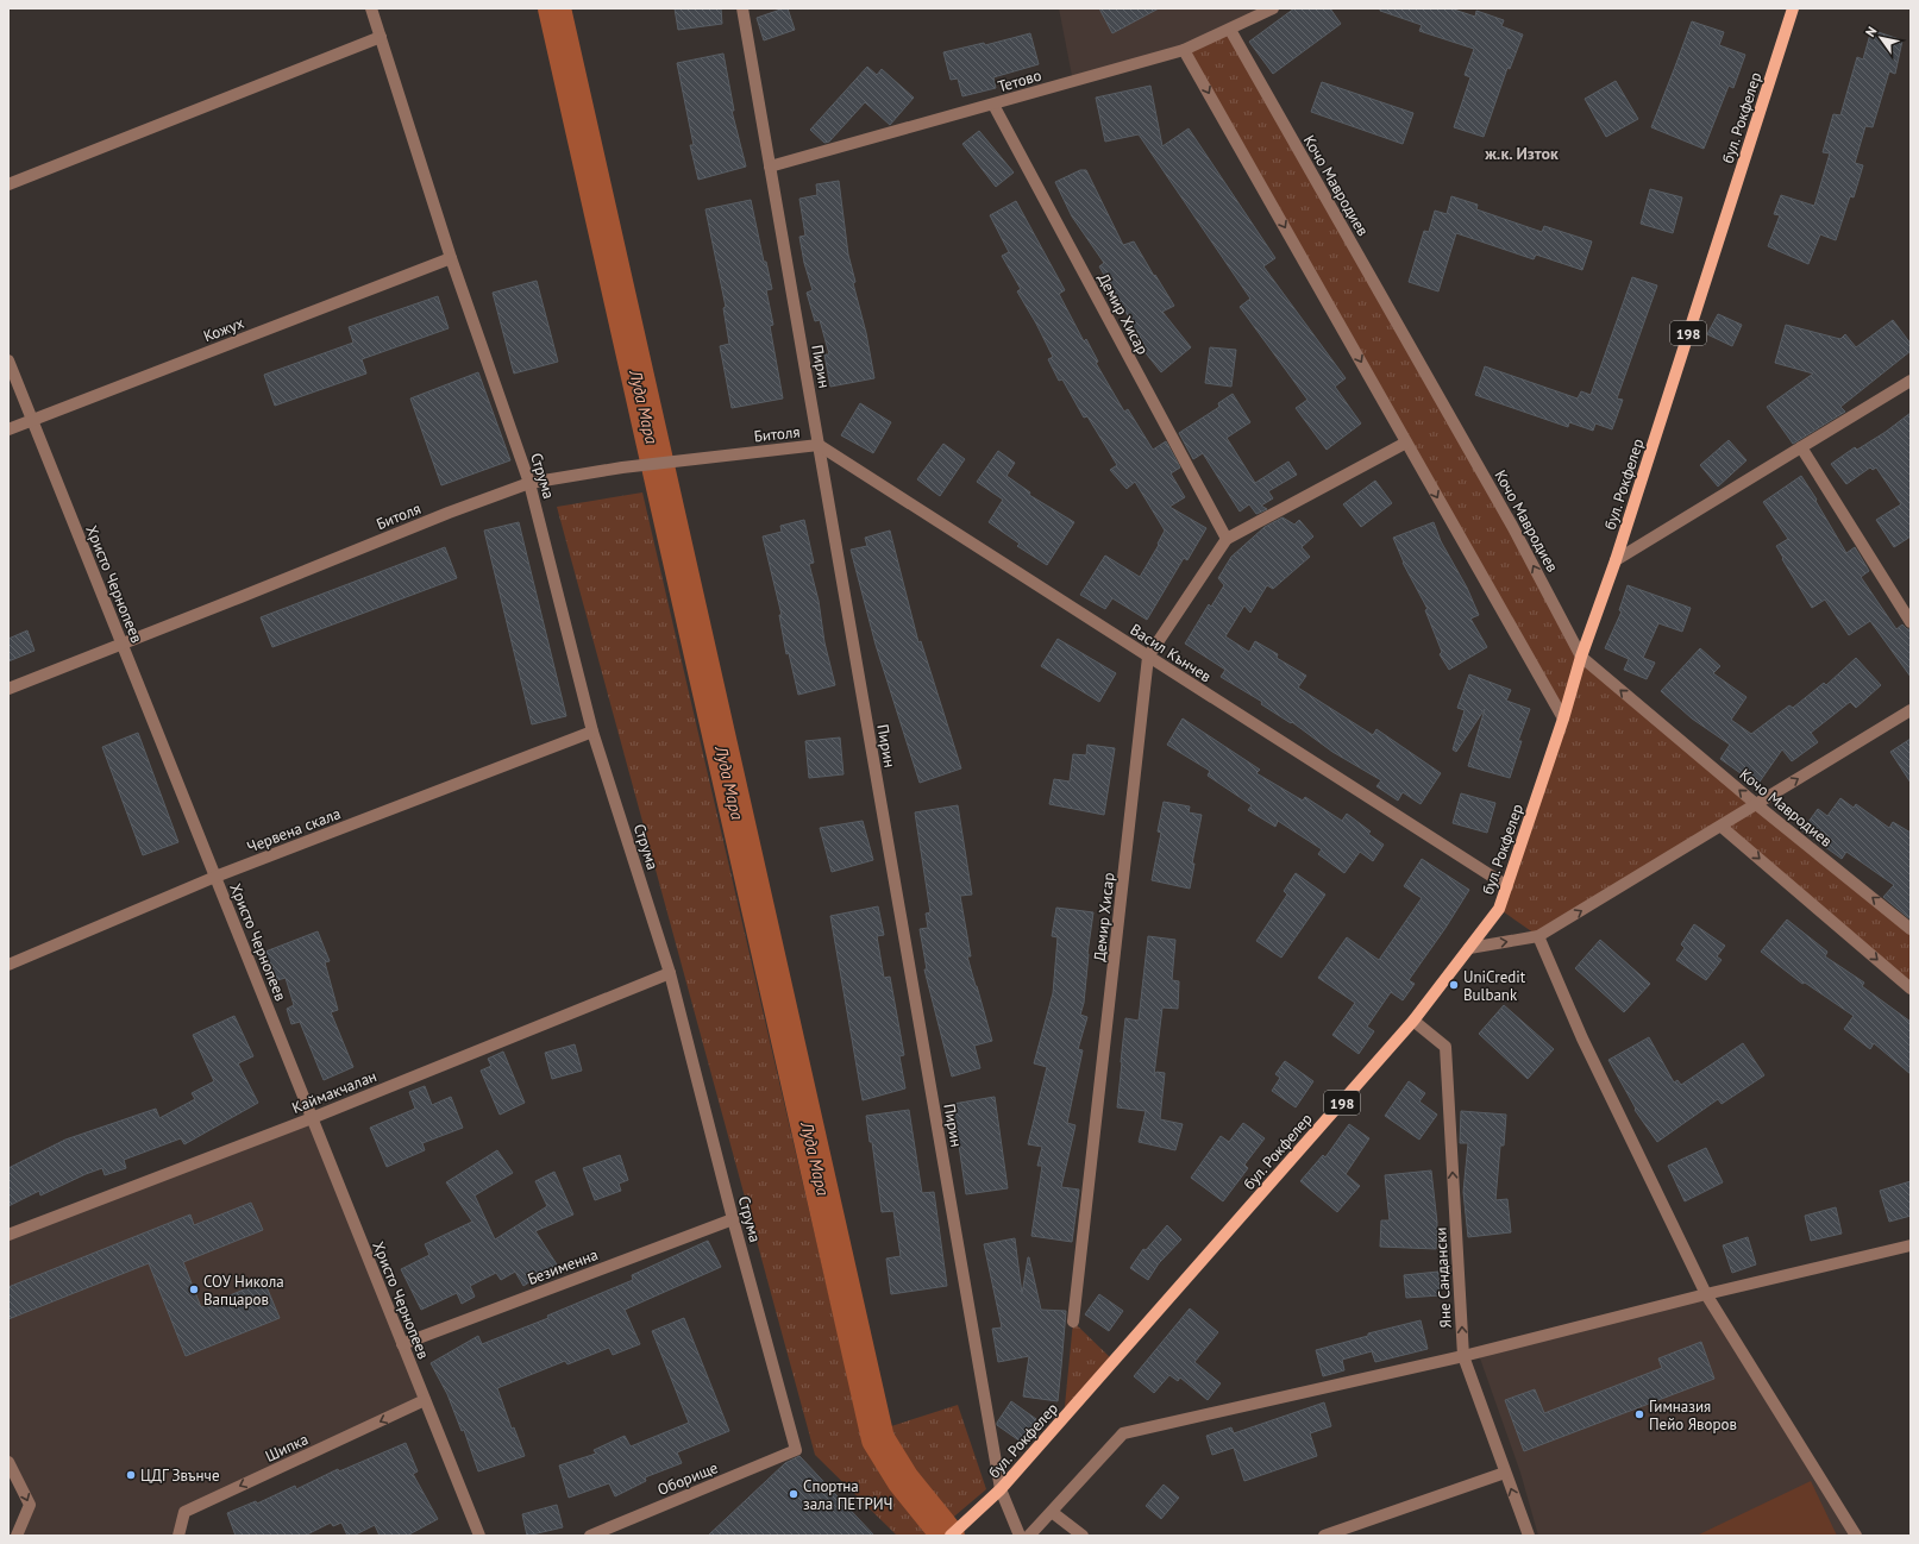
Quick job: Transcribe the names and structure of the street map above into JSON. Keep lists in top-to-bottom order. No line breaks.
{"streets":{"main road":["бул. Рокфелер","198"],"street":["Тетово","Кочо Мавродиев","Демир Хисар","Кожух","Пирин","Битоля","Струма","Христо Чернопеев","Васил Кънчев","Червена скала","Каймакчалан","Безименна","Яне Сандански","Шипка","Оборище"]},"crossings":[["Тетово","Кочо Мавродиев"],["Тетово","Демир Хисар"],["Тетово","Пирин"],["бул. Рокфелер","Кочо Мавродиев"],["бул. Рокфелер","Пирин"],["бул. Рокфелер","Васил Кънчев"],["бул. Рокфелер","Яне Сандански"],["Демир Хисар","Васил Кънчев"],["Кожух","Струма"],["Кожух","Христо Чернопеев"],["Пирин","Битоля"],["Пирин","Васил Кънчев"],["Битоля","Струма"],["Битоля","Христо Чернопеев"],["Битоля","Васил Кънчев"],["Струма","Червена скала"],["Струма","Каймакчалан"],["Струма","Безименна"],["Струма","Оборище"],["Христо Чернопеев","Червена скала"],["Христо Чернопеев","Каймакчалан"],["Христо Чернопеев","Безименна"],["Христо Чернопеев","Шипка"]],"one_way":["Яне Сандански","Шипка"],"districts":["ж.к. Изток"],"water":["Луда Мара"],"places":["UniCredit Bulbank","СОУ Никола Вапцаров","Гимназия Пейо Яворов","ЦДГ Звънче","Спортна зала ПЕТРИЧ"],"north":"top left"}
